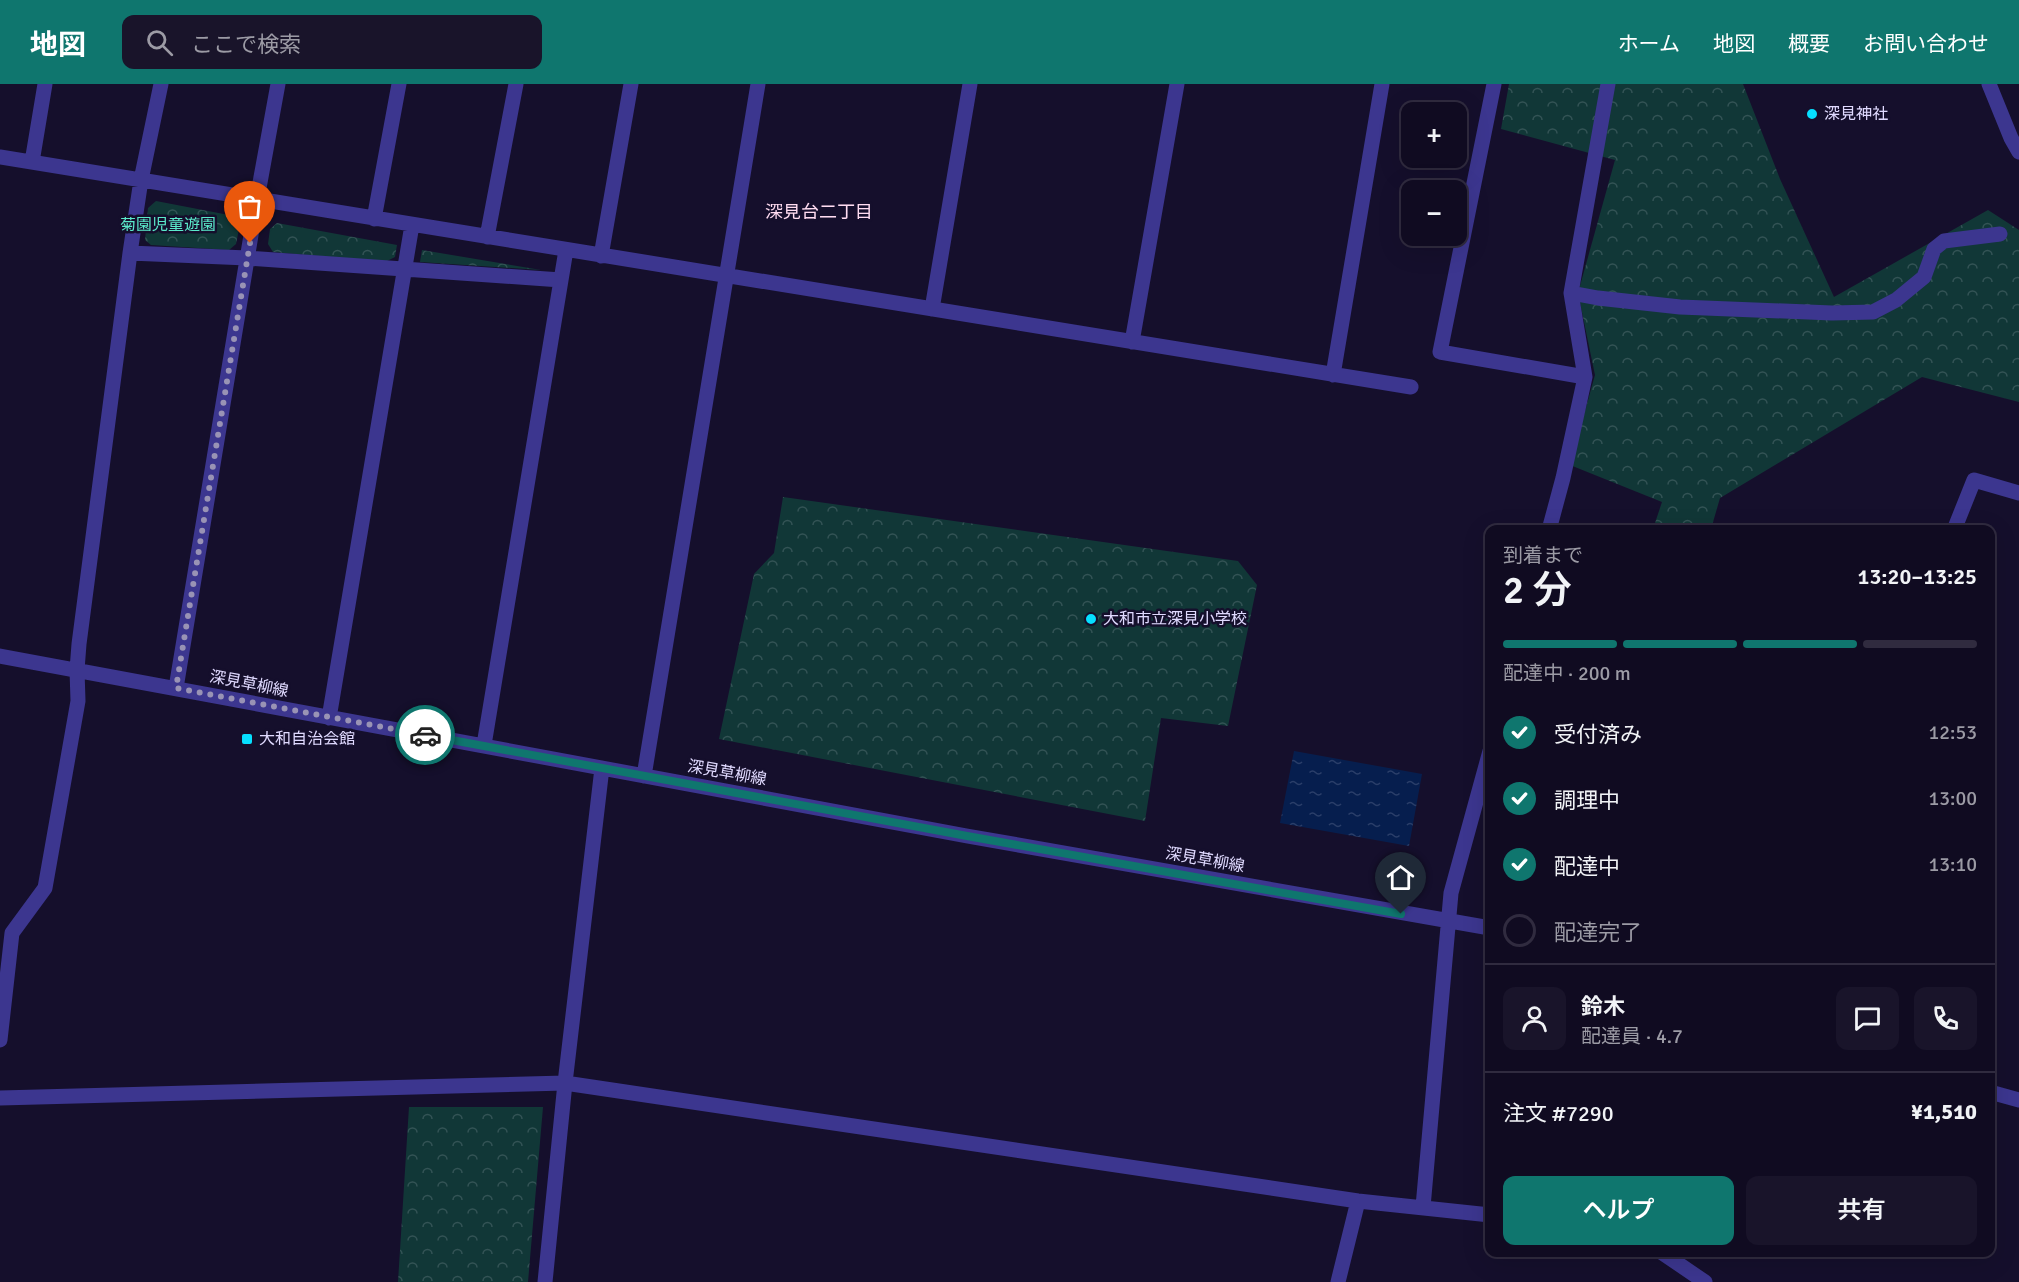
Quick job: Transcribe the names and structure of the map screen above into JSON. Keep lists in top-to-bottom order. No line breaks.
{"streets":{"street":["深見草柳線"]},"districts":["深見台二丁目"],"parks":["菊園児童遊園"],"places":{"other":["深見神社","大和市立深見小学校"],"transit":["大和自治会館"]},"page":{"header":"地図","search":"ここで検索","nav":["ホーム","地図","概要","お問い合わせ"],"map_buttons":["+","−"],"heading":["2 分","到着まで","13:20–13:25"],"panel":["鈴木","配達員 · 4.7","注文 #7290","¥1,510"],"bar":"配達中 · 200 m","list":[["受付済み","12:53"],["調理中","13:00"],["配達中","13:10"],"配達完了"],"buttons":["ヘルプ","共有"]}}
